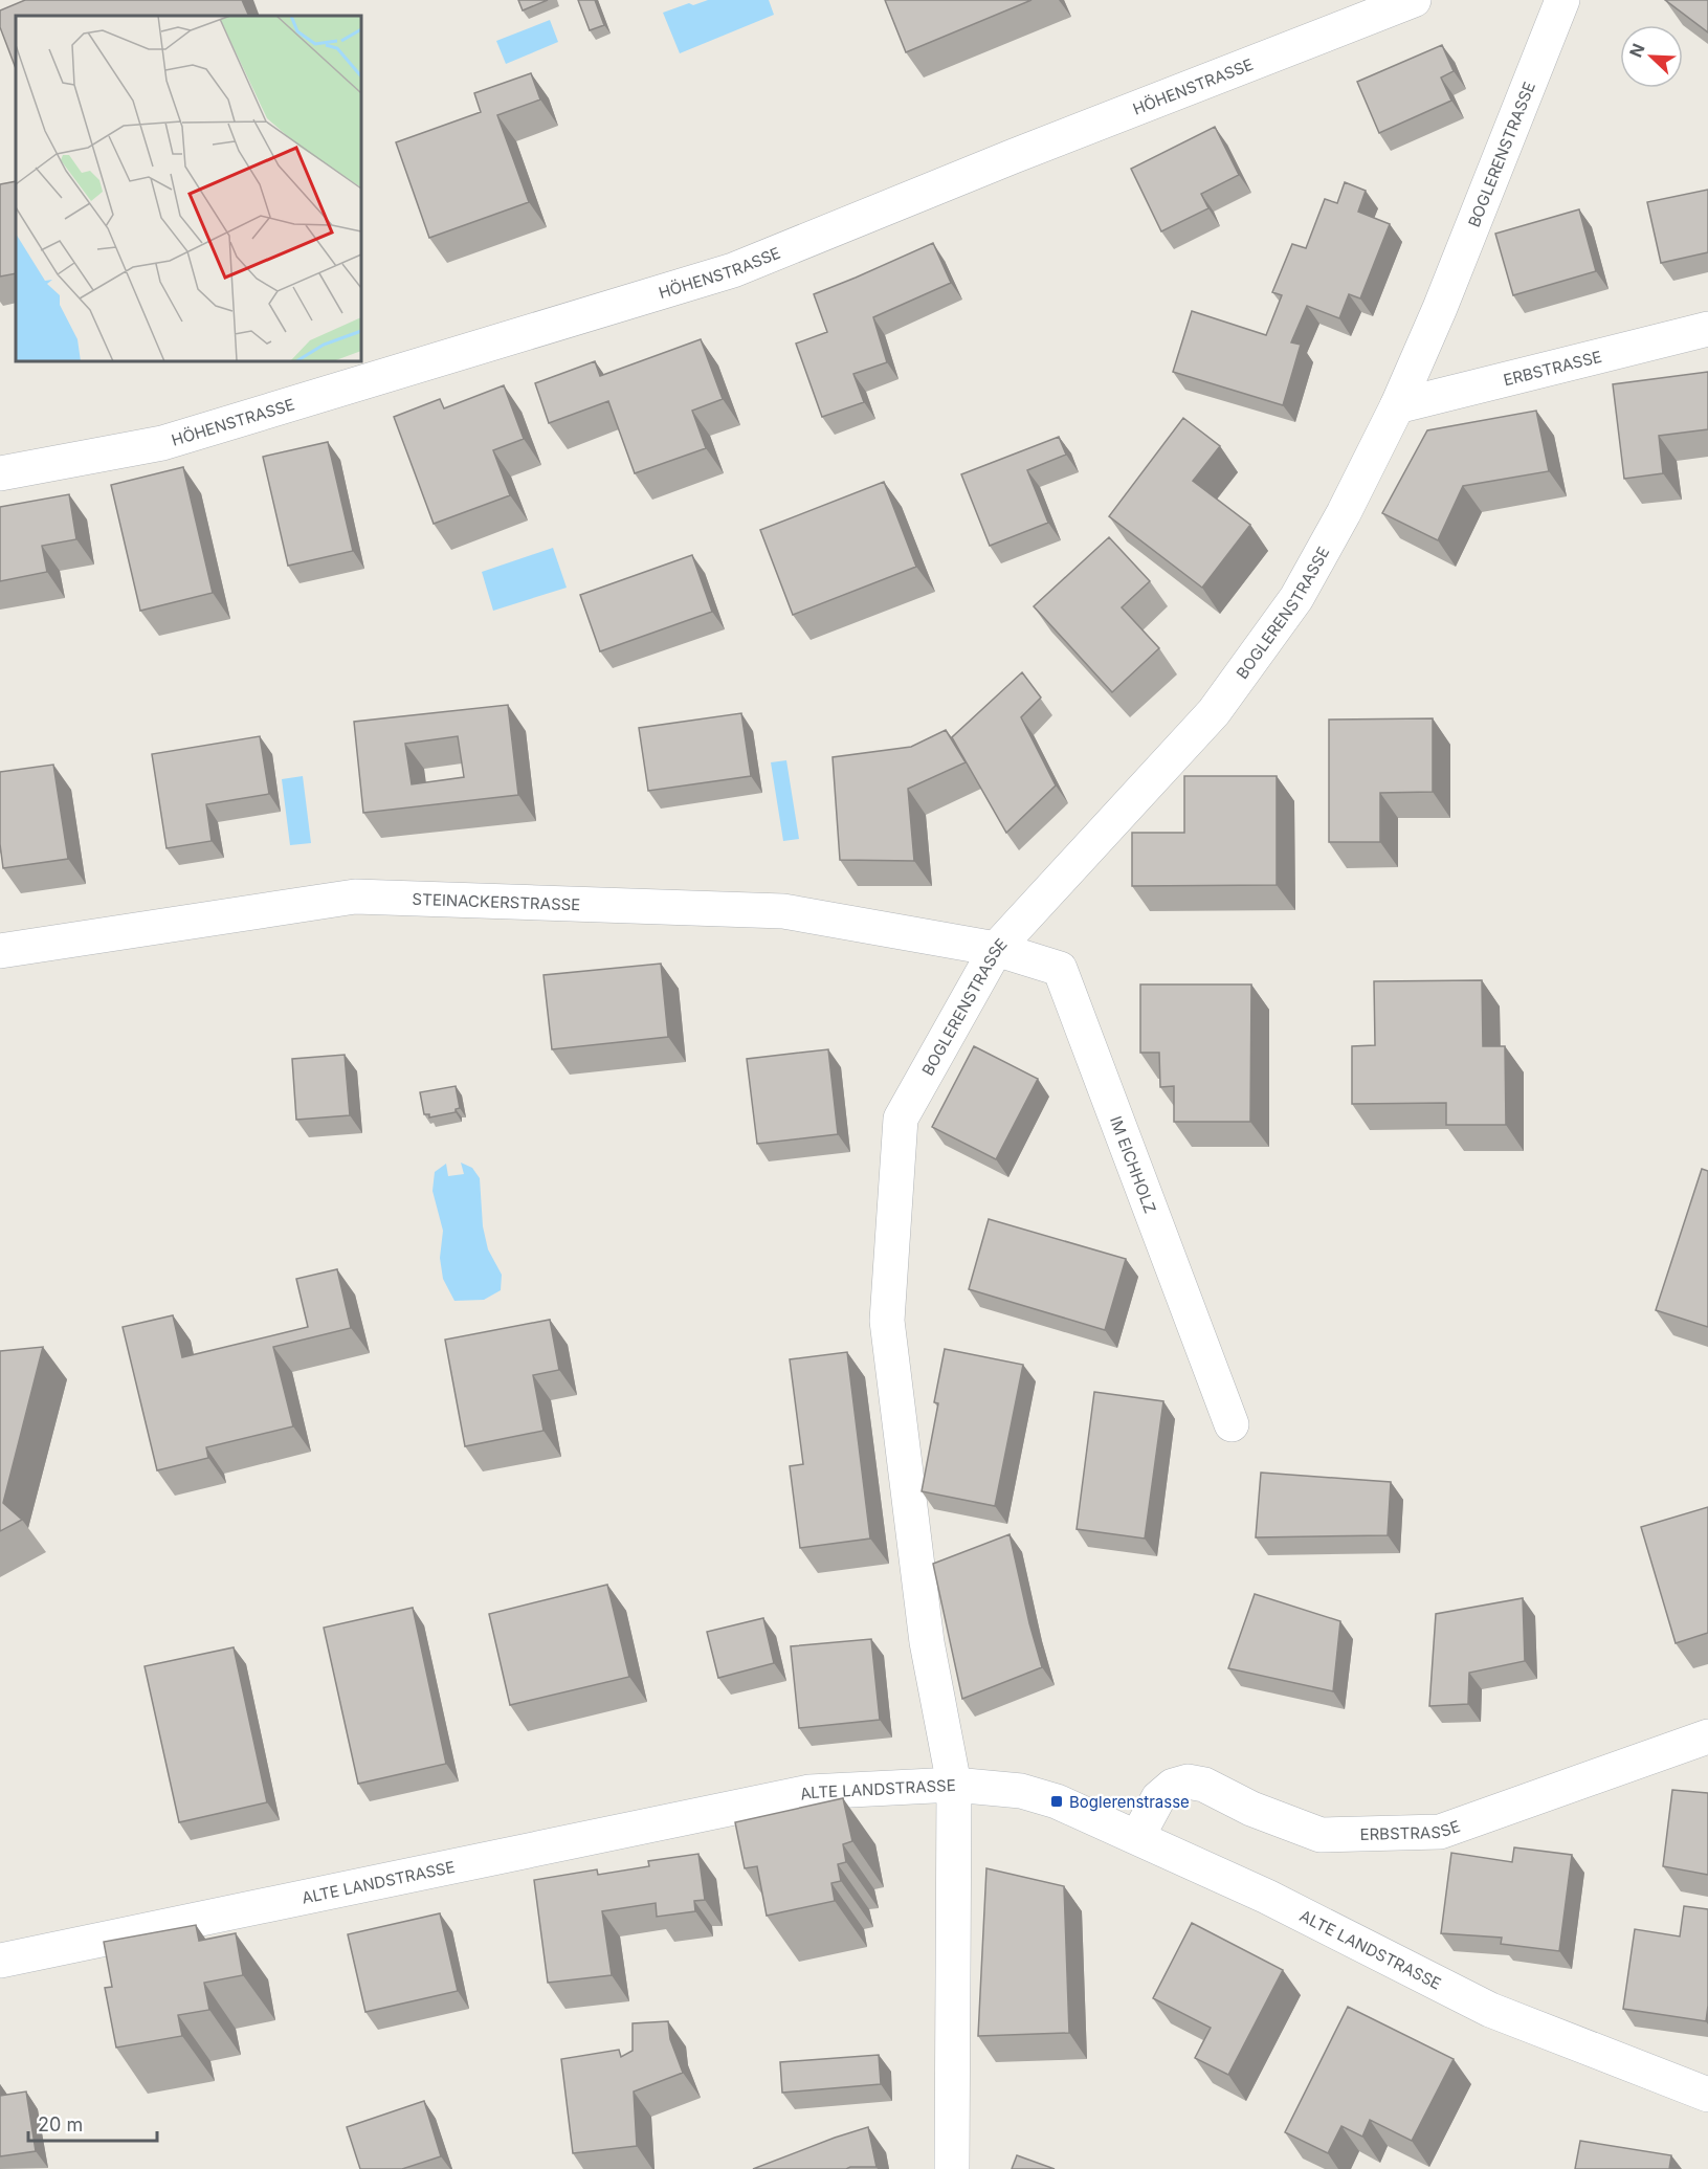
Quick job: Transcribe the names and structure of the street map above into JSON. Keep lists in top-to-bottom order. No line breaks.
{"streets":{"street":["HÖHENSTRASSE","BOGLERENSTRASSE","ERBSTRASSE","STEINACKERSTRASSE","IM EICHHOLZ","ALTE LANDSTRASSE"]},"crossings":[["BOGLERENSTRASSE","ERBSTRASSE"],["BOGLERENSTRASSE","STEINACKERSTRASSE"],["BOGLERENSTRASSE","IM EICHHOLZ"],["BOGLERENSTRASSE","ALTE LANDSTRASSE"],["ERBSTRASSE","ALTE LANDSTRASSE"],["STEINACKERSTRASSE","IM EICHHOLZ"]],"places":{"transit":["Boglerenstrasse"]},"scale_bar":"20 m","north":"top left"}
